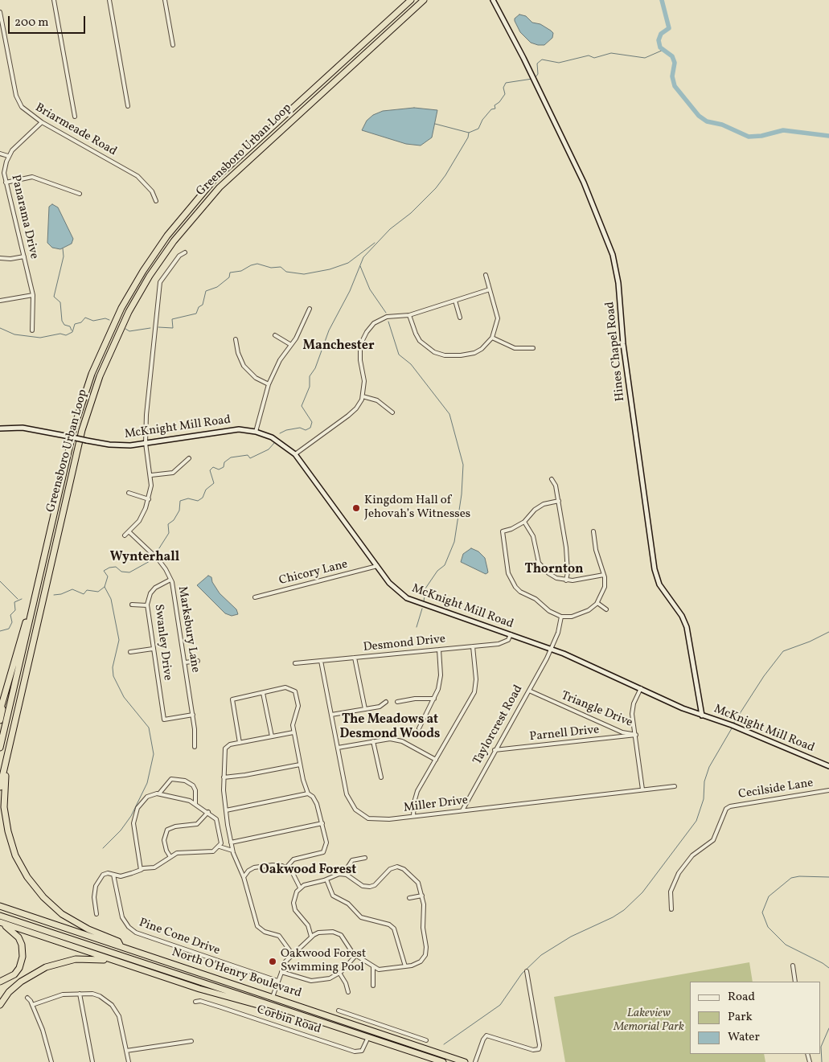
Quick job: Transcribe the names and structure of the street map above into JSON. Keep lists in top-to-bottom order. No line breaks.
{"streets":{"highway":["Greensboro Urban Loop","North O'Henry Boulevard"],"street":["Briarmeade Road","Panarama Drive","Hines Chapel Road","McKnight Mill Road","Chicory Lane","Marksbury Lane","Swanley Drive","Desmond Drive","Triangle Drive","Taylorcrest Road","Parnell Drive","Cecilside Lane","Miller Drive","Pine Cone Drive","Corbin Road"]},"crossings":[["Briarmeade Road","Panarama Drive"],["Hines Chapel Road","McKnight Mill Road"],["McKnight Mill Road","Chicory Lane"],["McKnight Mill Road","Desmond Drive"],["McKnight Mill Road","Taylorcrest Road"],["Marksbury Lane","Swanley Drive"],["Desmond Drive","Miller Drive"],["Triangle Drive","Taylorcrest Road"],["Triangle Drive","Parnell Drive"],["Taylorcrest Road","Parnell Drive"],["Taylorcrest Road","Miller Drive"],["North O'Henry Boulevard","Corbin Road"]],"districts":["Manchester","Wynterhall","Thornton","The Meadows at Desmond Woods","Oakwood Forest"],"parks":["Lakeview Memorial Park"],"places":["Kingdom Hall of Jehovah’s Witnesses","Oakwood Forest Swimming Pool"],"legend":["Road","Park","Water"],"scale_bar":"200 m"}
